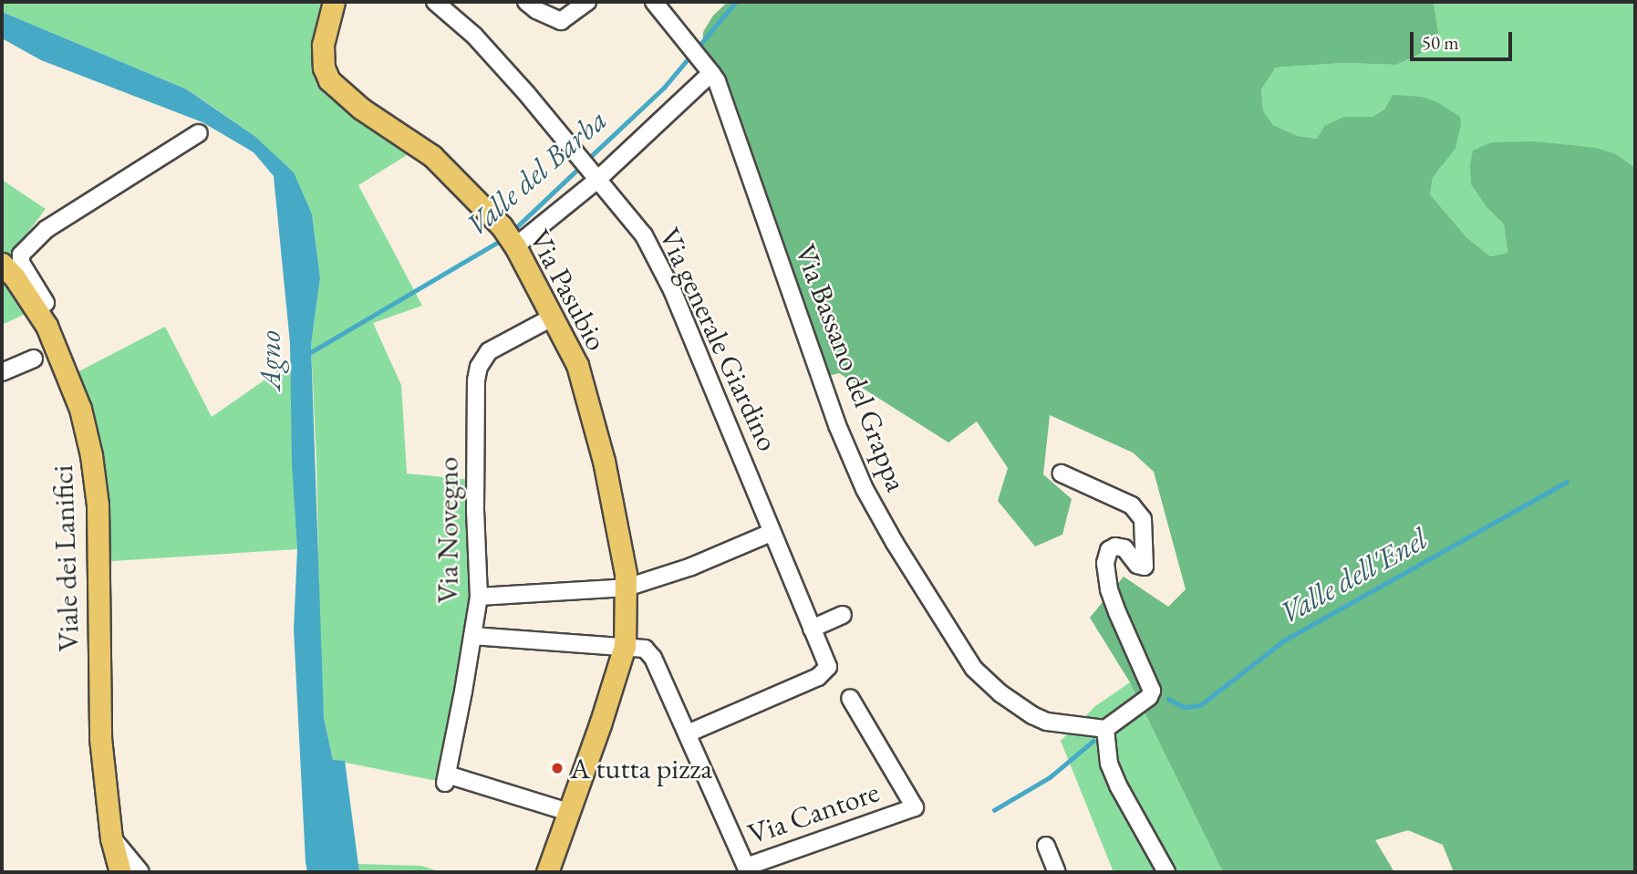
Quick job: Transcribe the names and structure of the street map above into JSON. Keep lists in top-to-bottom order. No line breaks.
{"streets":{"main road":["Via Pasubio","Viale dei Lanifici"],"street":["Via generale Giardino","Via Bassano del Grappa","Via Novegno","Via Cantore"]},"crossings":[["Via Pasubio","Via Novegno"],["Via Pasubio","Via Cantore"]],"water":["Valle del Barba","Agno","Valle dell'Enel"],"places":["A tutta pizza"],"scale_bar":"50 m"}
